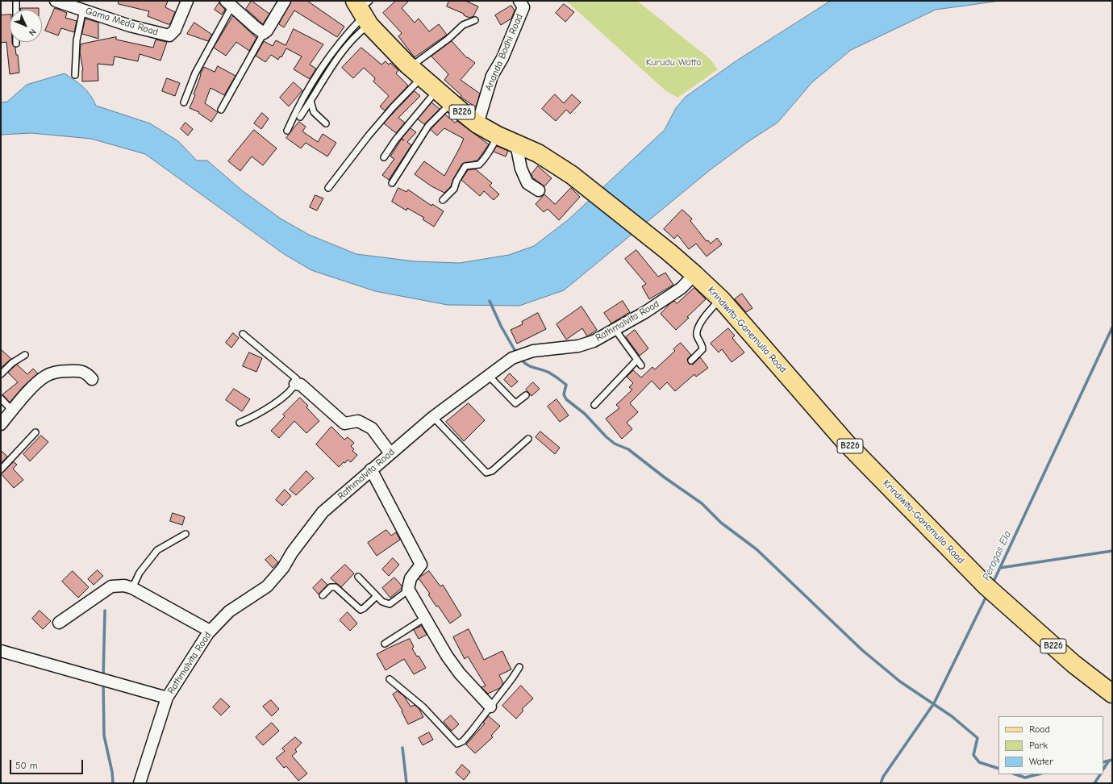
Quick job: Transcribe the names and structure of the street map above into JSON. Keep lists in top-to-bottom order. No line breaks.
{"streets":{"main road":["B226","Krindiwita-Ganemulla Road"],"street":["Gama Meda Road","Ananda Bodhi Road","Rathmalvita Road"]},"crossings":[["Ananda Bodhi Road","Krindiwita-Ganemulla Road"],["Rathmalvita Road","Krindiwita-Ganemulla Road"]],"water":["Peragas Ela"],"parks":["Kurudu Watta"],"legend":["Road","Park","Water"],"scale_bar":"50 m","north":"bottom right"}
